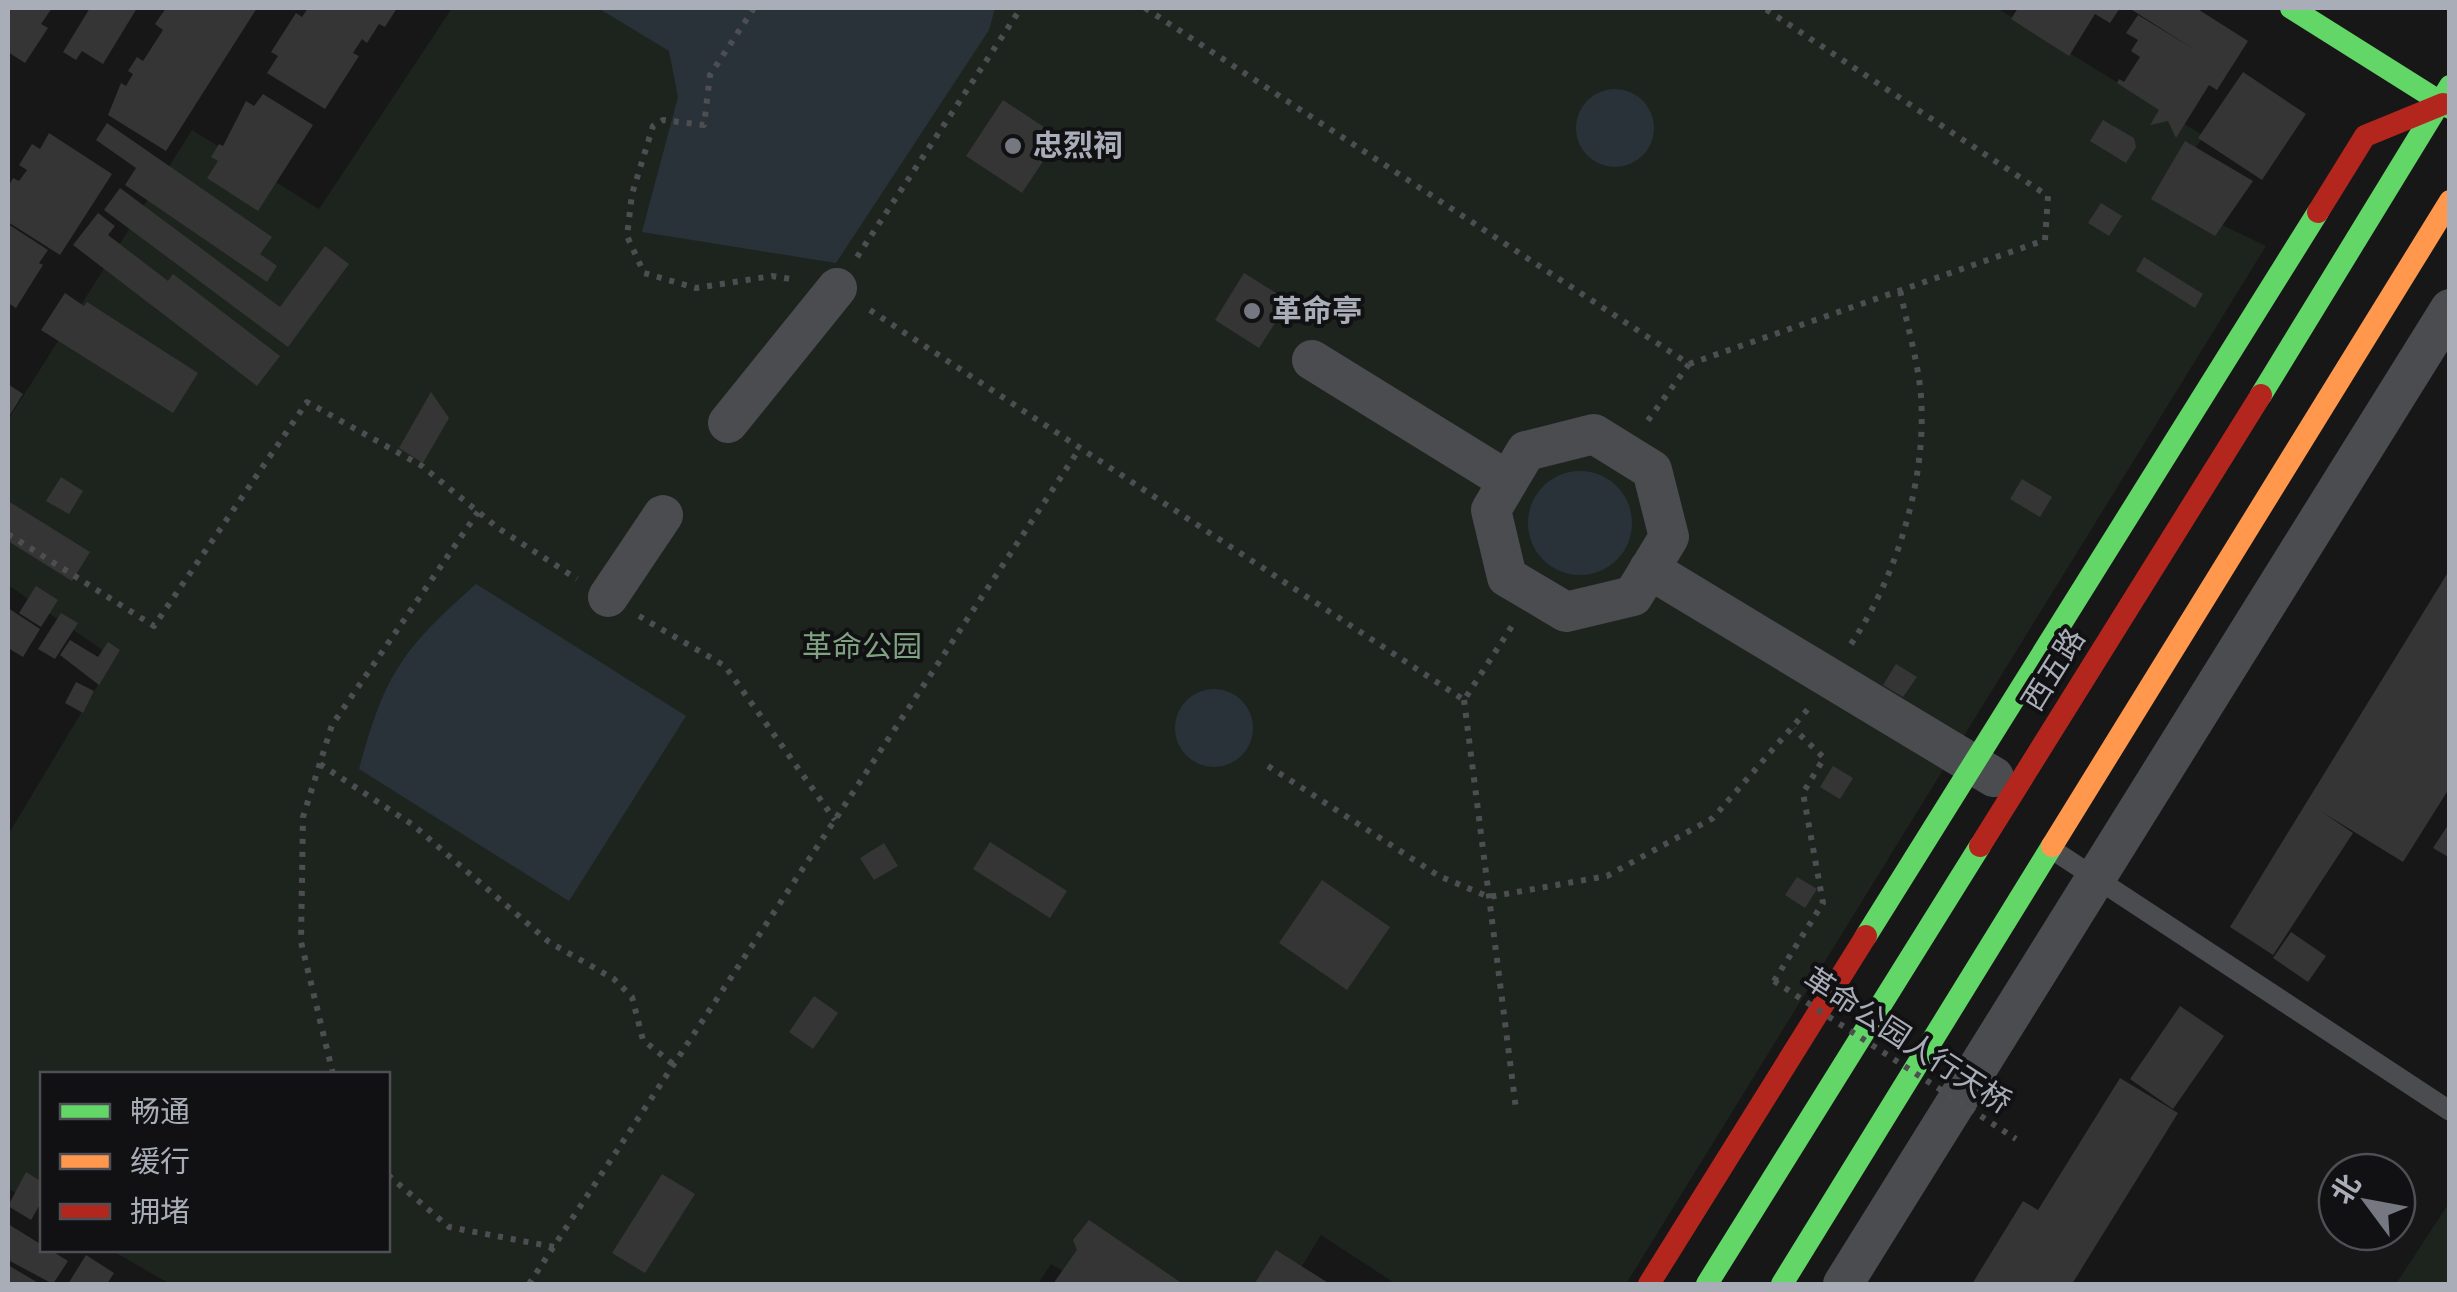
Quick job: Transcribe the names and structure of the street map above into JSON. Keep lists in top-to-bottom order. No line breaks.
{"streets":{"main road":["西五路"],"path":["革命公园人行天桥"]},"parks":["革命公园"],"places":["忠烈祠","革命亭"],"legend":["畅通","缓行","拥堵"],"north":"top left"}
